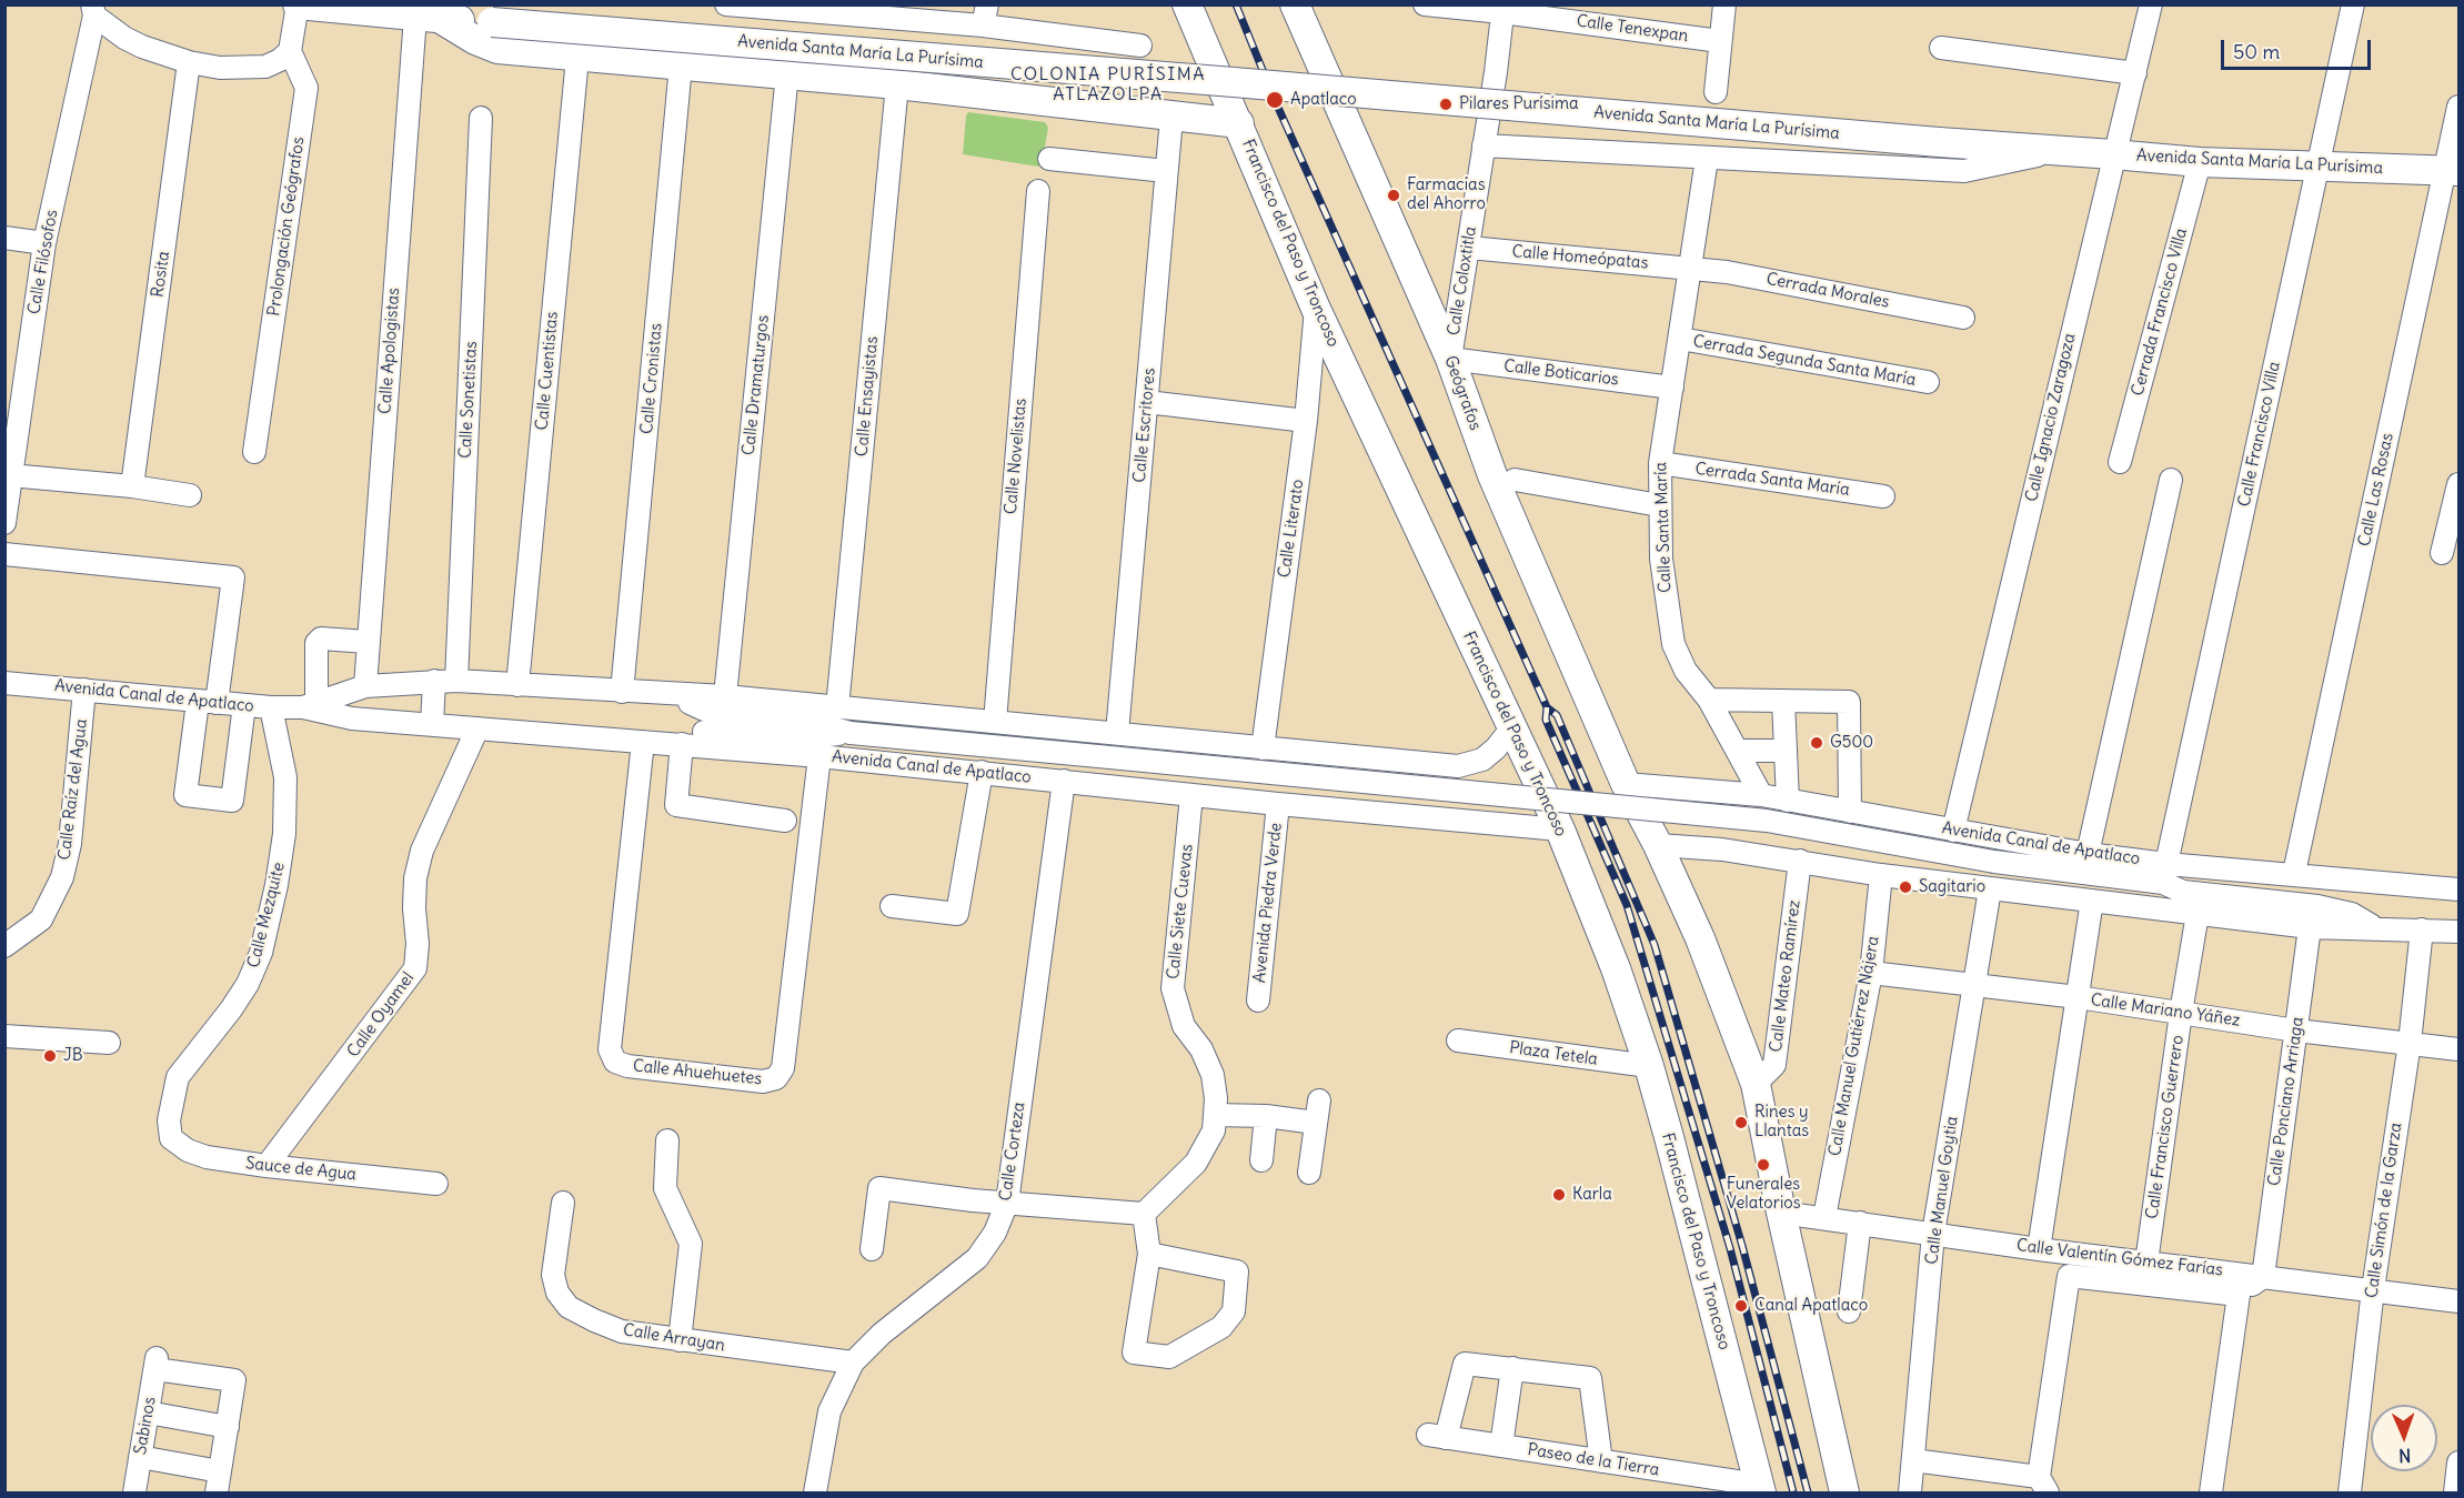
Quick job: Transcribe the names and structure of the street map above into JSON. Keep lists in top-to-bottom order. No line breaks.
{"streets":{"main road":["Avenida Santa María La Purísima","Francisco del Paso y Troncoso","Geógrafos"],"street":["Calle Tenexpan","Prolongación Geógrafos","Calle Homeópatas","Calle Filósofos","Rosita","Calle Coloxtitla","Cerrada Morales","Cerrada Francisco Villa","Calle Apologistas","Cerrada Segunda Santa María","Calle Cuentistas","Calle Boticarios","Calle Cronistas","Calle Dramaturgos","Calle Ensayistas","Calle Sonetistas","Calle Ignacio Zaragoza","Calle Escritores","Calle Francisco Villa","Calle Novelistas","Cerrada Santa María","Calle Las Rosas","Calle Santa María","Calle Literato","Avenida Canal de Apatlaco","Calle Raíz del Agua","Avenida Piedra Verde","Calle Siete Cuevas","Calle Mezquite","Calle Mateo Ramírez","Calle Mariano Yáñez","Calle Oyamel","Calle Manuel Gutiérrez Nájera","Plaza Tetela","Calle Ahuehuetes","Calle Ponciano Arriaga","Calle Francisco Guerrero","Calle Corteza","Sauce de Agua","Calle Manuel Goytia","Calle Simón de la Garza","Calle Valentín Gómez Farías","Calle Arrayan","Sabinos","Paseo de la Tierra"]},"crossings":[["Calle Tenexpan","Calle Coloxtitla"],["Avenida Santa María La Purísima","Calle Coloxtitla"],["Avenida Santa María La Purísima","Cerrada Francisco Villa"],["Avenida Santa María La Purísima","Calle Apologistas"],["Avenida Santa María La Purísima","Calle Ignacio Zaragoza"],["Avenida Santa María La Purísima","Calle Francisco Villa"],["Avenida Santa María La Purísima","Calle Las Rosas"],["Avenida Santa María La Purísima","Calle Santa María"],["Francisco del Paso y Troncoso","Calle Literato"],["Francisco del Paso y Troncoso","Avenida Canal de Apatlaco"],["Francisco del Paso y Troncoso","Plaza Tetela"],["Francisco del Paso y Troncoso","Paseo de la Tierra"],["Calle Homeópatas","Calle Coloxtitla"],["Calle Homeópatas","Cerrada Morales"],["Calle Homeópatas","Calle Santa María"],["Calle Coloxtitla","Calle Boticarios"],["Calle Coloxtitla","Geógrafos"],["Cerrada Morales","Calle Santa María"],["Calle Apologistas","Avenida Canal de Apatlaco"],["Cerrada Segunda Santa María","Calle Santa María"],["Calle Cuentistas","Avenida Canal de Apatlaco"],["Calle Boticarios","Geógrafos"],["Calle Boticarios","Calle Santa María"],["Calle Cronistas","Avenida Canal de Apatlaco"],["Calle Dramaturgos","Avenida Canal de Apatlaco"],["Geógrafos","Avenida Canal de Apatlaco"],["Calle Ensayistas","Avenida Canal de Apatlaco"],["Calle Sonetistas","Avenida Canal de Apatlaco"],["Calle Ignacio Zaragoza","Avenida Canal de Apatlaco"],["Calle Escritores","Avenida Canal de Apatlaco"],["Calle Francisco Villa","Avenida Canal de Apatlaco"],["Calle Novelistas","Avenida Canal de Apatlaco"],["Cerrada Santa María","Calle Santa María"],["Calle Las Rosas","Avenida Canal de Apatlaco"],["Calle Santa María","Avenida Canal de Apatlaco"],["Calle Literato","Avenida Canal de Apatlaco"],["Avenida Canal de Apatlaco","Calle Raíz del Agua"],["Avenida Canal de Apatlaco","Avenida Piedra Verde"],["Avenida Canal de Apatlaco","Calle Siete Cuevas"],["Avenida Canal de Apatlaco","Calle Mezquite"],["Avenida Canal de Apatlaco","Calle Oyamel"],["Avenida Canal de Apatlaco","Calle Ahuehuetes"],["Avenida Canal de Apatlaco","Calle Corteza"],["Calle Mezquite","Sauce de Agua"],["Calle Mariano Yáñez","Calle Manuel Gutiérrez Nájera"],["Calle Mariano Yáñez","Calle Ponciano Arriaga"],["Calle Mariano Yáñez","Calle Francisco Guerrero"],["Calle Mariano Yáñez","Calle Manuel Goytia"],["Calle Mariano Yáñez","Calle Simón de la Garza"],["Calle Oyamel","Sauce de Agua"],["Calle Manuel Gutiérrez Nájera","Calle Valentín Gómez Farías"],["Calle Ponciano Arriaga","Calle Valentín Gómez Farías"],["Calle Francisco Guerrero","Calle Valentín Gómez Farías"],["Calle Corteza","Calle Arrayan"],["Calle Manuel Goytia","Calle Valentín Gómez Farías"],["Calle Simón de la Garza","Calle Valentín Gómez Farías"]],"districts":["COLONIA PURÍSIMA ATLAZOLPA"],"places":["Apatlaco","Pilares Purísima","Farmacias del Ahorro","G500","Sagitario","JB","Rines y Llantas","Funerales Velatorios","Karla","Canal Apatlaco"],"scale_bar":"50 m","north":"bottom"}
